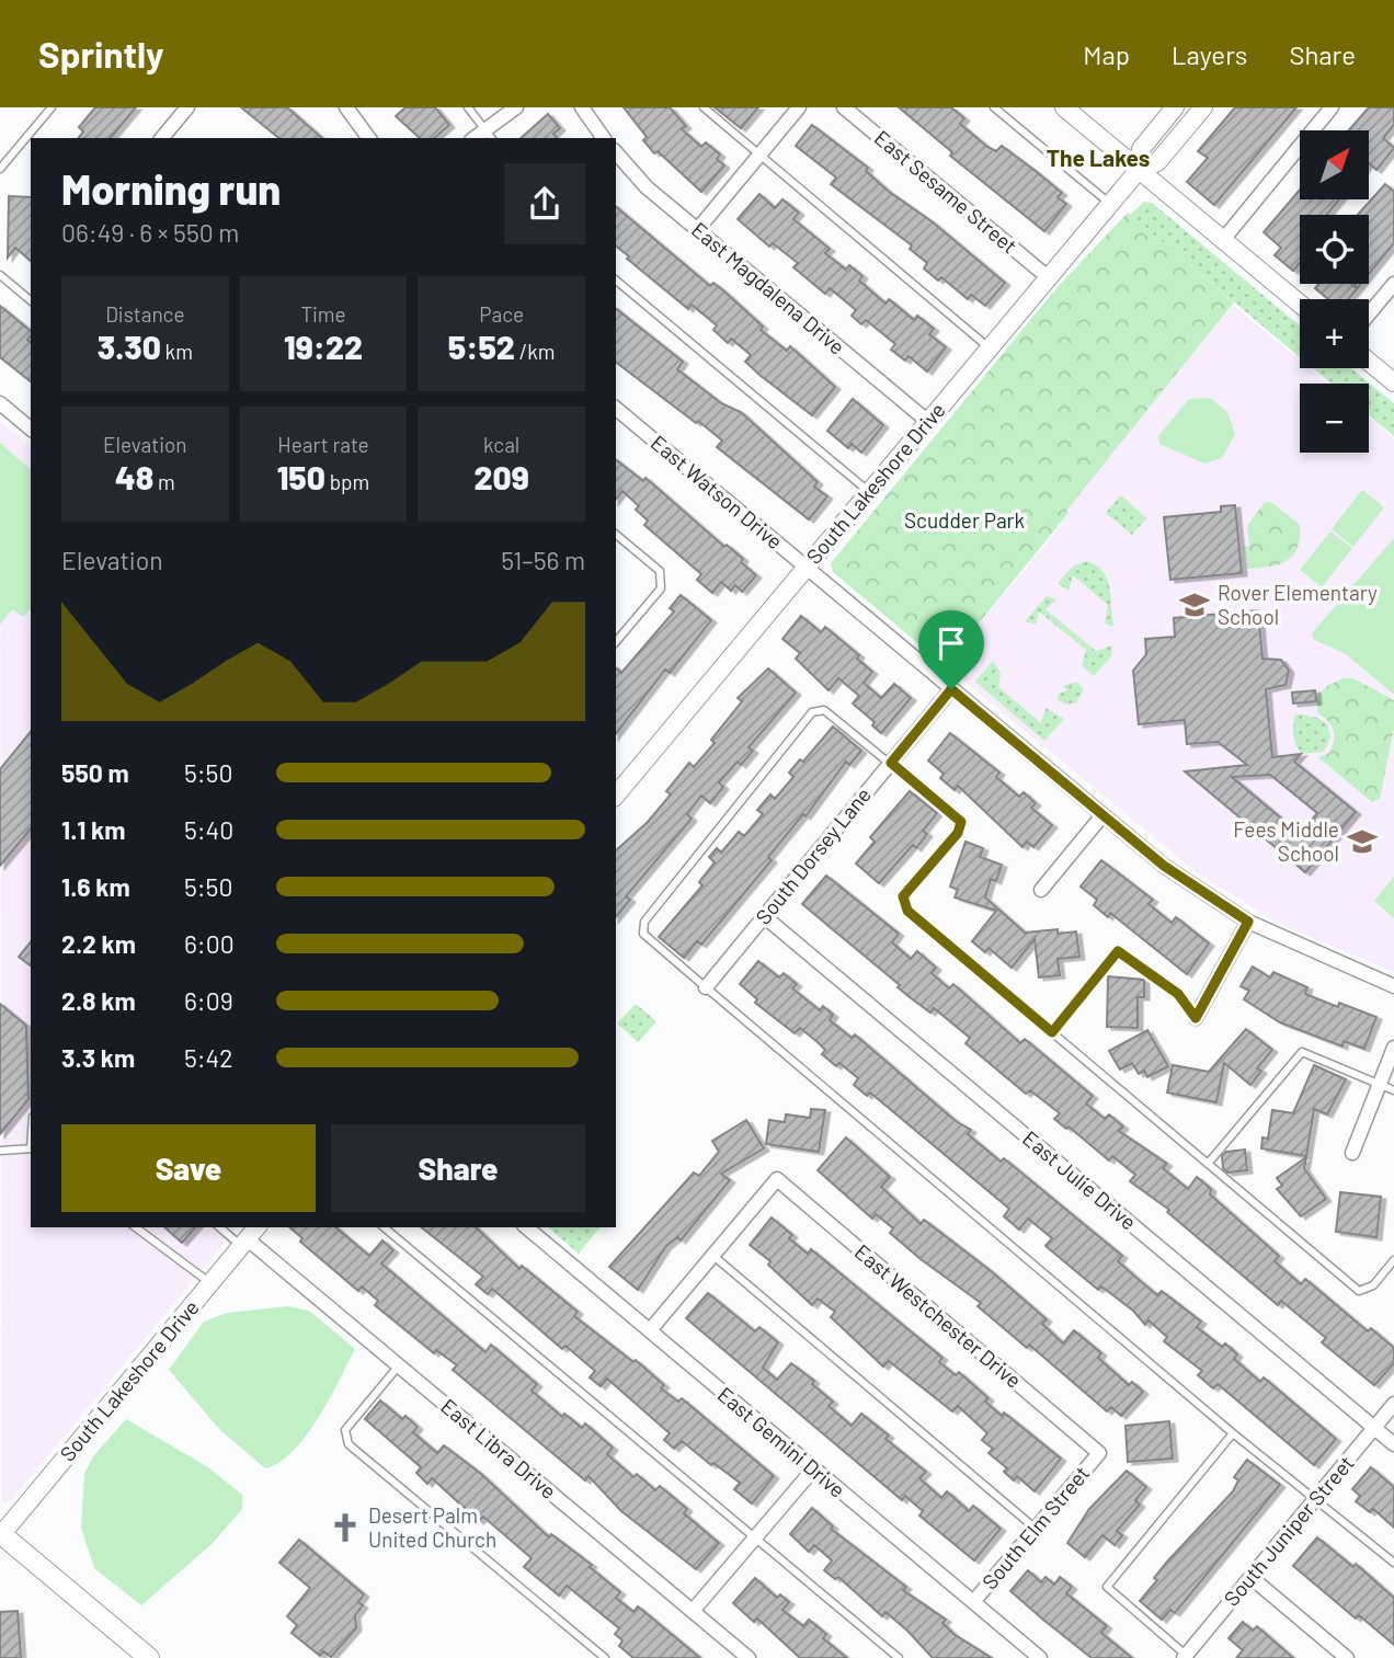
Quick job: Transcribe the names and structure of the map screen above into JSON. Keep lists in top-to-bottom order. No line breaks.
{"streets":{"street":["East Sesame Street","East Magdalena Drive","South Lakeshore Drive","East Watson Drive","South Dorsey Lane","East Julie Drive","East Westchester Drive","East Gemini Drive","East Libra Drive","South Elm Street","South Juniper Street"]},"crossings":[["East Sesame Street","South Lakeshore Drive"],["East Magdalena Drive","South Lakeshore Drive"],["South Lakeshore Drive","East Watson Drive"],["South Lakeshore Drive","East Libra Drive"],["East Watson Drive","South Dorsey Lane"],["South Dorsey Lane","East Julie Drive"],["East Julie Drive","South Juniper Street"],["East Westchester Drive","South Elm Street"],["East Gemini Drive","South Elm Street"]],"districts":["The Lakes"],"parks":["Scudder Park"],"places":{"school or university":["Rover Elementary School","Fees Middle School"],"church":["Desert Palm United Church"]},"north":"top right","page":{"header":"Sprintly","nav":["Map","Layers","Share"],"map_buttons":["+","−"],"heading":["Morning run","06:49 · 6 × 550 m"],"stats":[["Distance","3.30 km"],["Time","19:22"],["Pace","5:52 /km"],["Elevation","48 m"],["Heart rate","150 bpm"],["kcal","209"]],"chart":["Elevation","51–56 m"],"list":[{"name":"550 m","note":"5:50"},{"name":"1.1 km","note":"5:40"},{"name":"1.6 km","note":"5:50"},{"name":"2.2 km","note":"6:00"},{"name":"2.8 km","note":"6:09"},{"name":"3.3 km","note":"5:42"}],"buttons":["Save","Share"]}}
